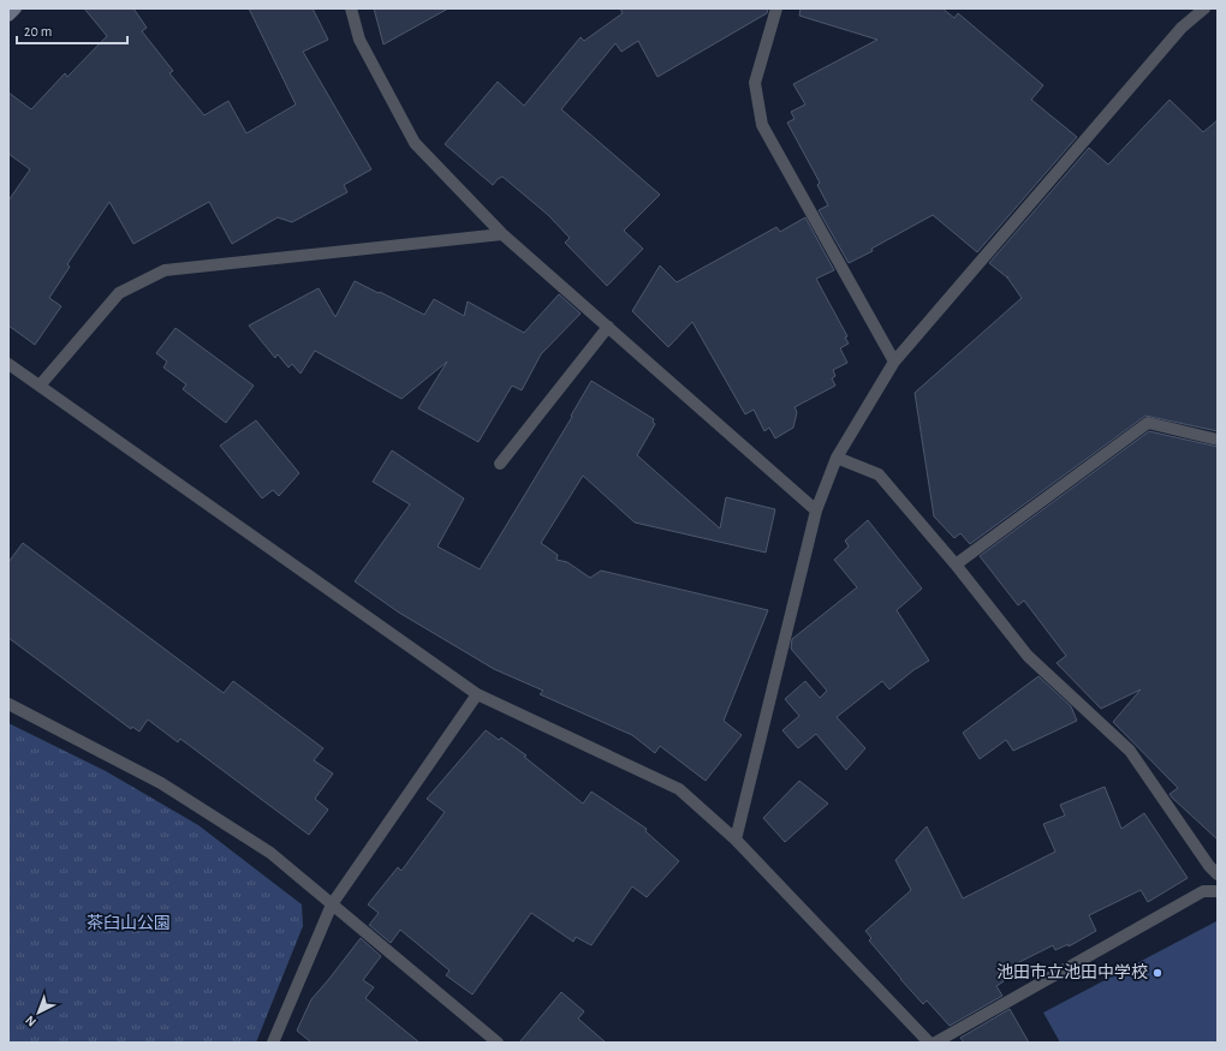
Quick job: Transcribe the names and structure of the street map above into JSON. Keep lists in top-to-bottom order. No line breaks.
{"parks":["茶臼山公園"],"places":["池田市立池田中学校"],"scale_bar":"20 m","north":"bottom left"}
